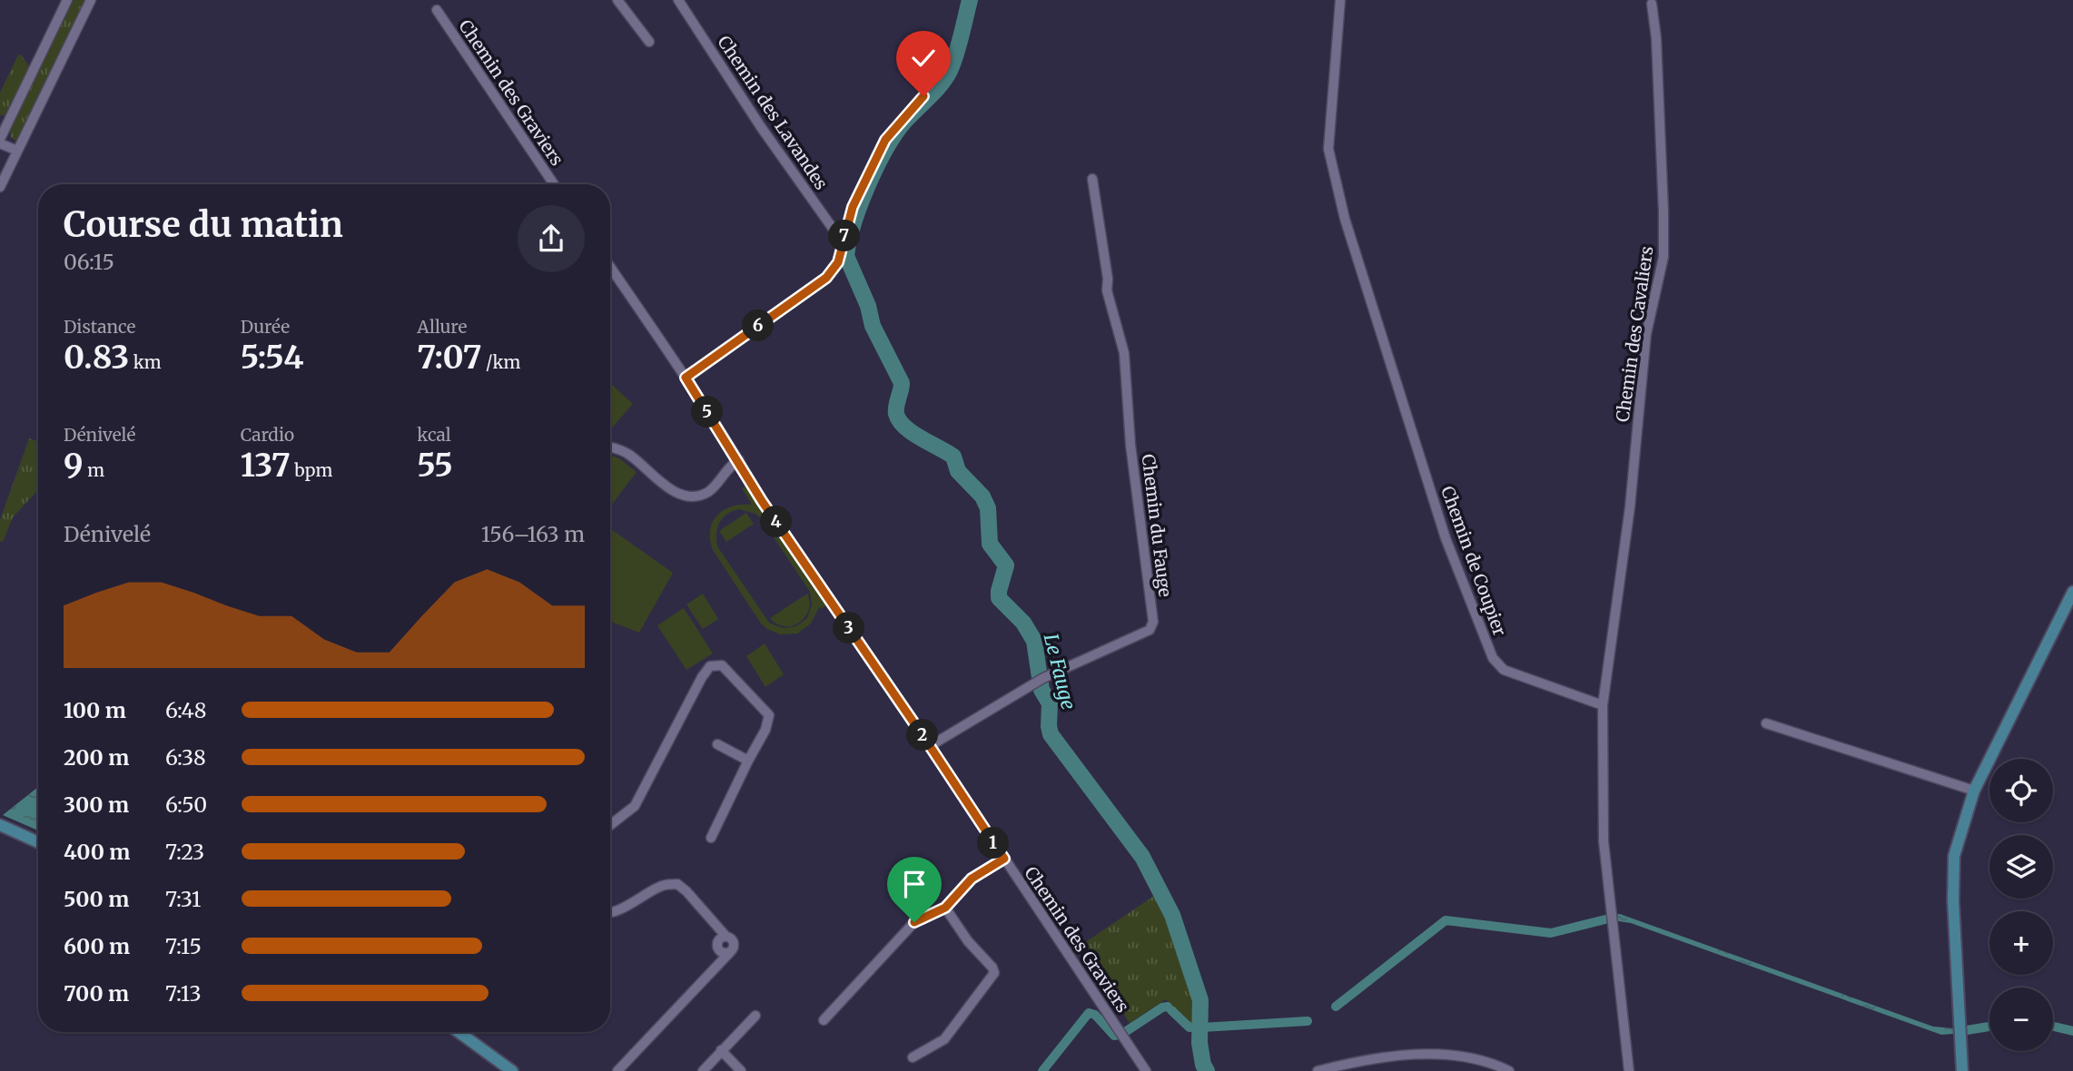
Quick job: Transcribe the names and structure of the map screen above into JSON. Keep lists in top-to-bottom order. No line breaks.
{"streets":{"street":["Chemin des Graviers","Chemin des Lavandes","Chemin des Cavaliers","Chemin du Fauge","Chemin de Coupier"]},"crossings":[["Chemin des Graviers","Chemin du Fauge"],["Chemin des Cavaliers","Chemin de Coupier"]],"water":["Le Fauge"],"page":{"heading":["Course du matin","06:15"],"pins":["7","6","5","4","3","2","1"],"stats":[["Distance","0.83 km"],["Durée","5:54"],["Allure","7:07 /km"],["Dénivelé","9 m"],["Cardio","137 bpm"],["kcal","55"]],"chart":["Dénivelé","156–163 m"],"list":[{"name":"100 m","note":"6:48"},{"name":"200 m","note":"6:38"},{"name":"300 m","note":"6:50"},{"name":"400 m","note":"7:23"},{"name":"500 m","note":"7:31"},{"name":"600 m","note":"7:15"},{"name":"700 m","note":"7:13"}],"map_buttons":["+","−"]}}
